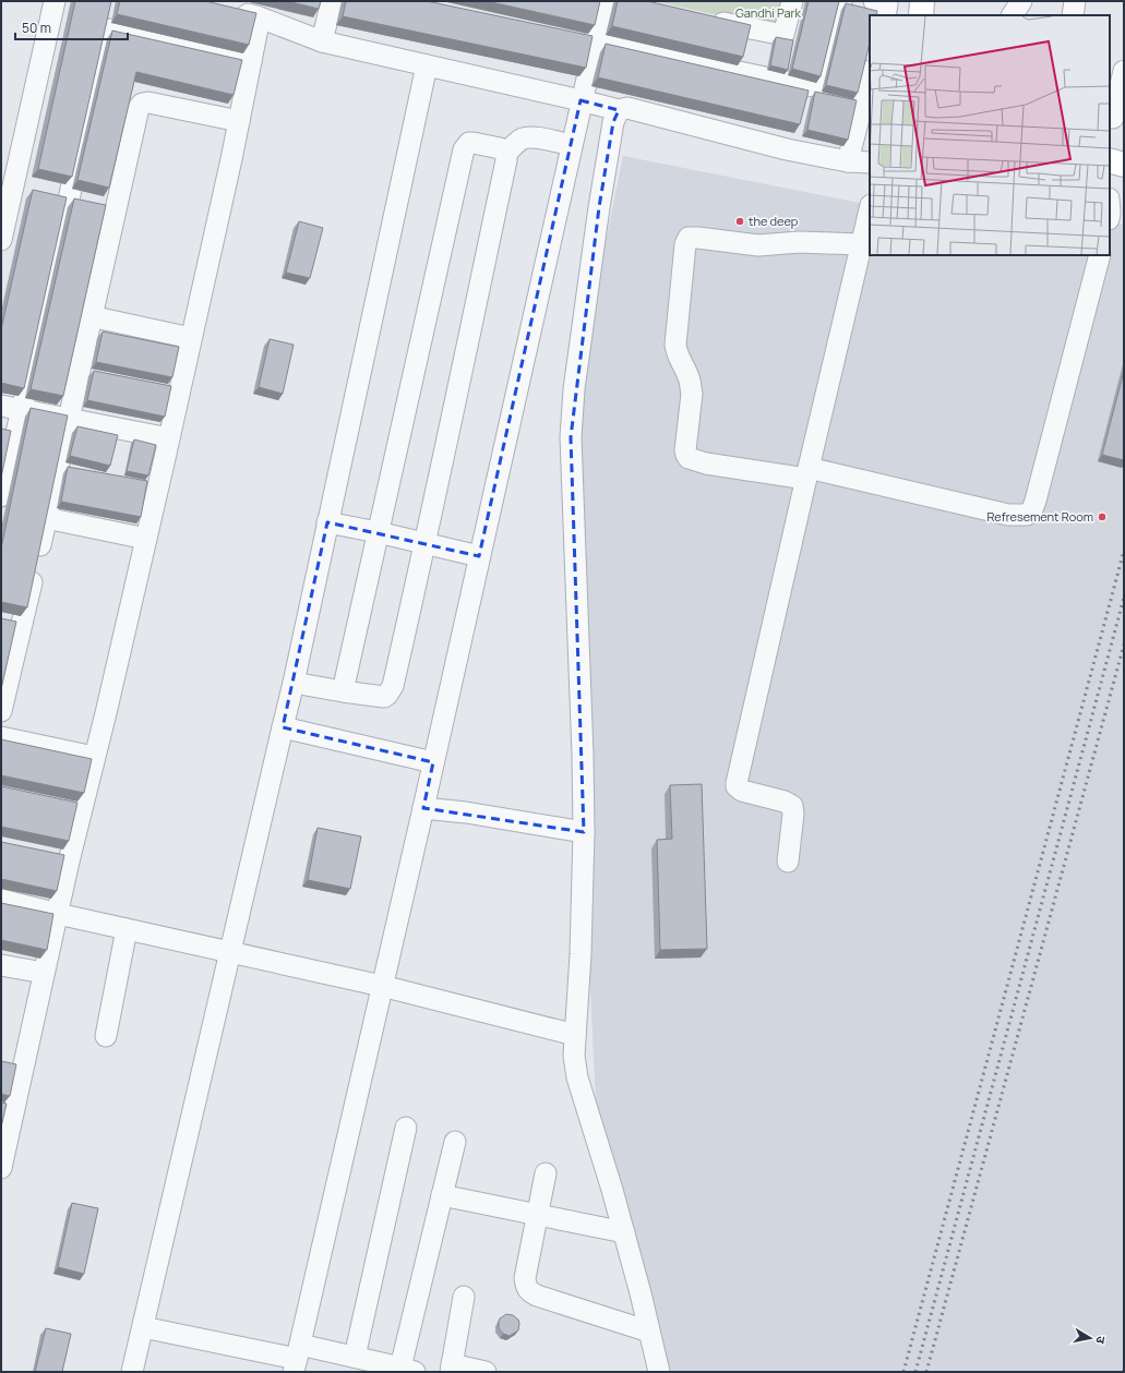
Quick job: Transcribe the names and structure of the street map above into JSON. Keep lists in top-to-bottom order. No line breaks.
{"parks":["Gandhi Park"],"places":["the deep","Refresement Room"],"scale_bar":"50 m","north":"right"}
